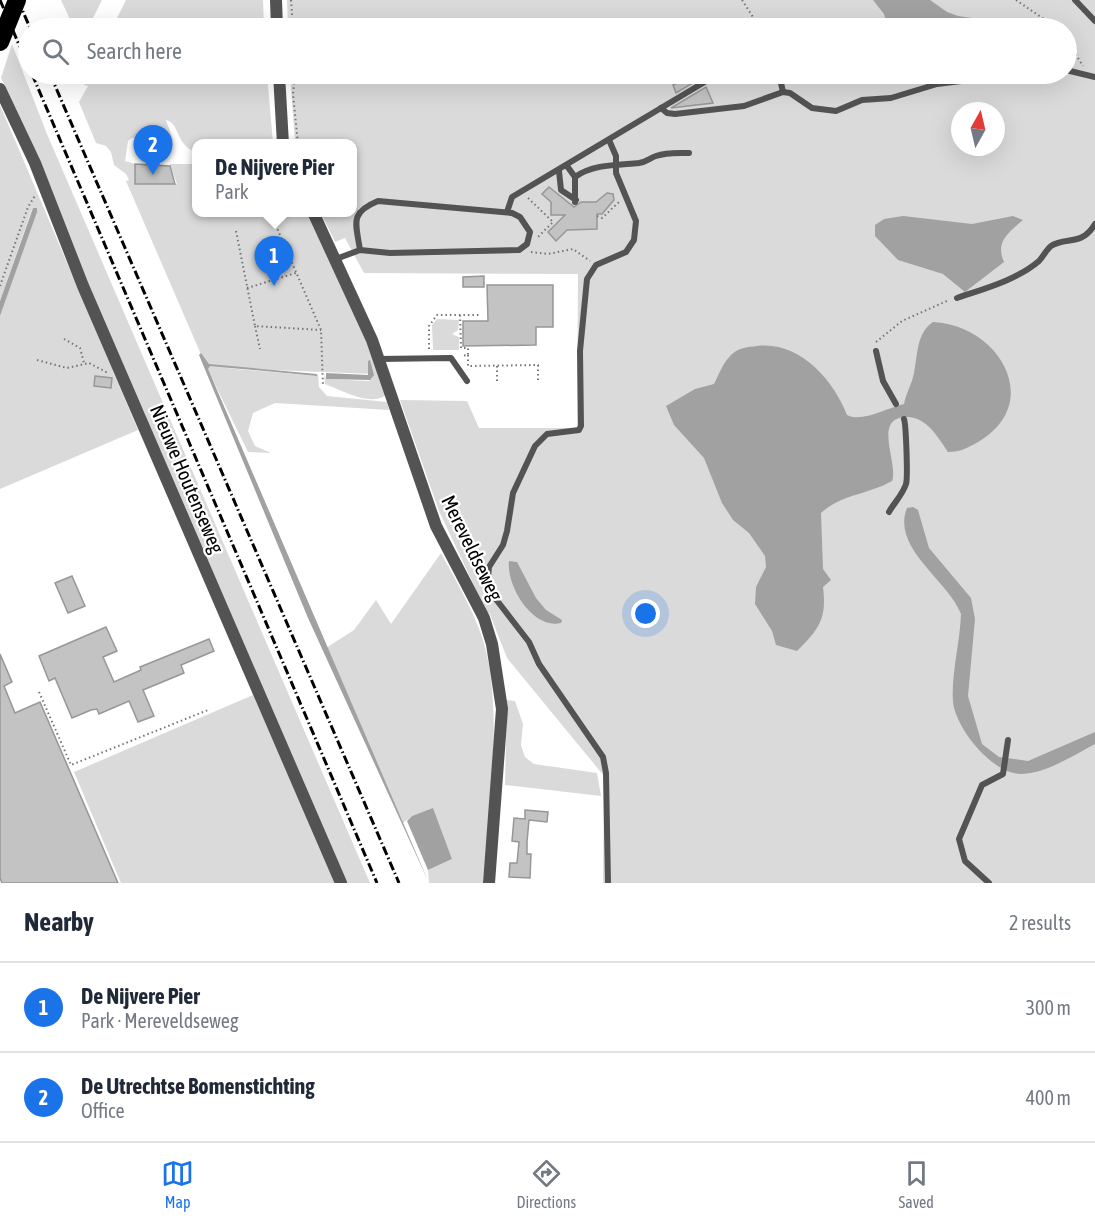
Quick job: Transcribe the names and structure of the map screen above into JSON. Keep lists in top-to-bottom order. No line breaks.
{"streets":{"street":["Nieuwe Houtenseweg","Mereveldseweg"]},"north":"top","page":{"search":"Search here","pins":["2","1"],"popup":["De Nijvere Pier","Park"],"heading":["Nearby","2 results"],"list":[{"mark":"1","name":"De Nijvere Pier","note":"Park · Mereveldseweg","value":"300 m"},{"mark":"2","name":"De Utrechtse Bomenstichting","note":"Office","value":"400 m"}],"nav":["Map","Directions","Saved"]}}
